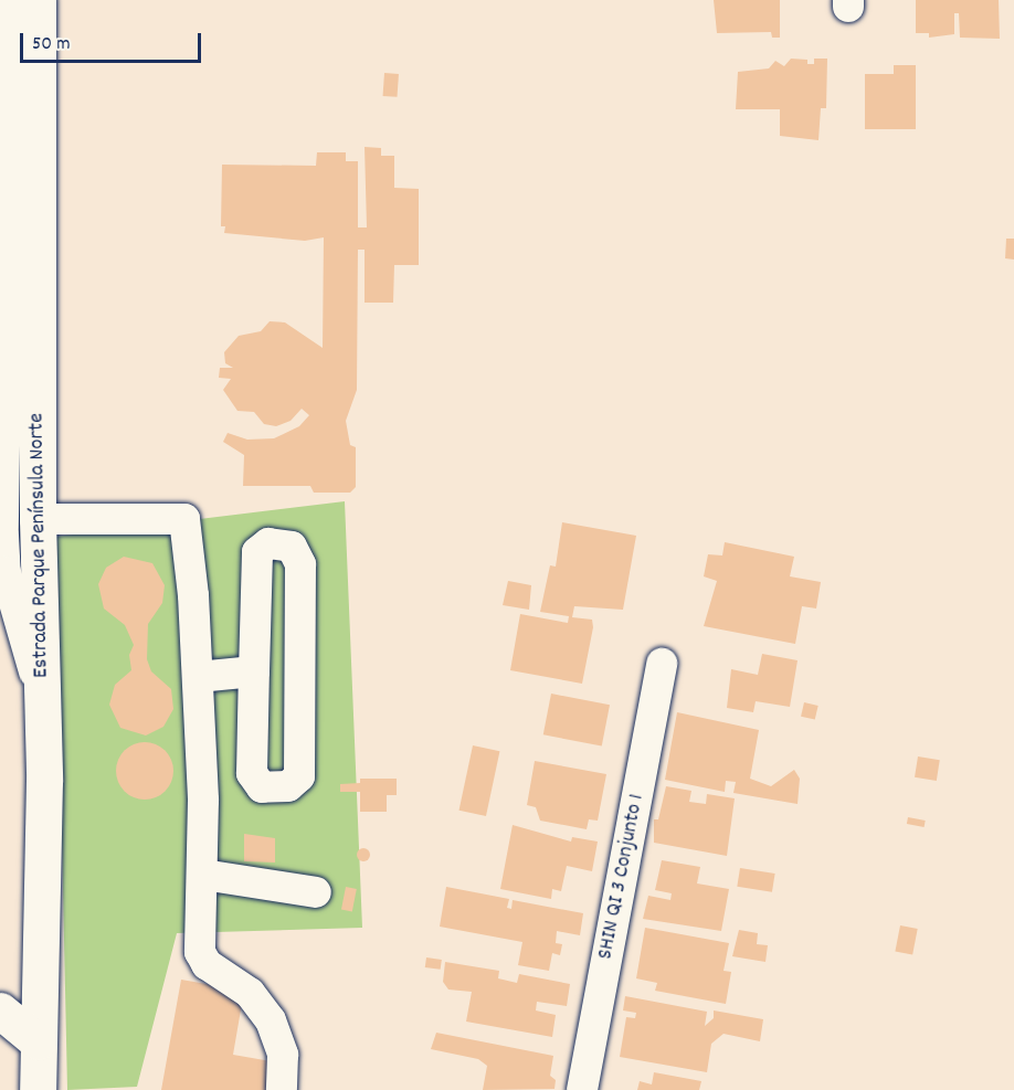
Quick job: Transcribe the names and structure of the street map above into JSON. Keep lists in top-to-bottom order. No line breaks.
{"streets":{"main road":["Estrada Parque Península Norte"],"street":["SHIN QI 3 Conjunto 1"]},"scale_bar":"50 m"}
